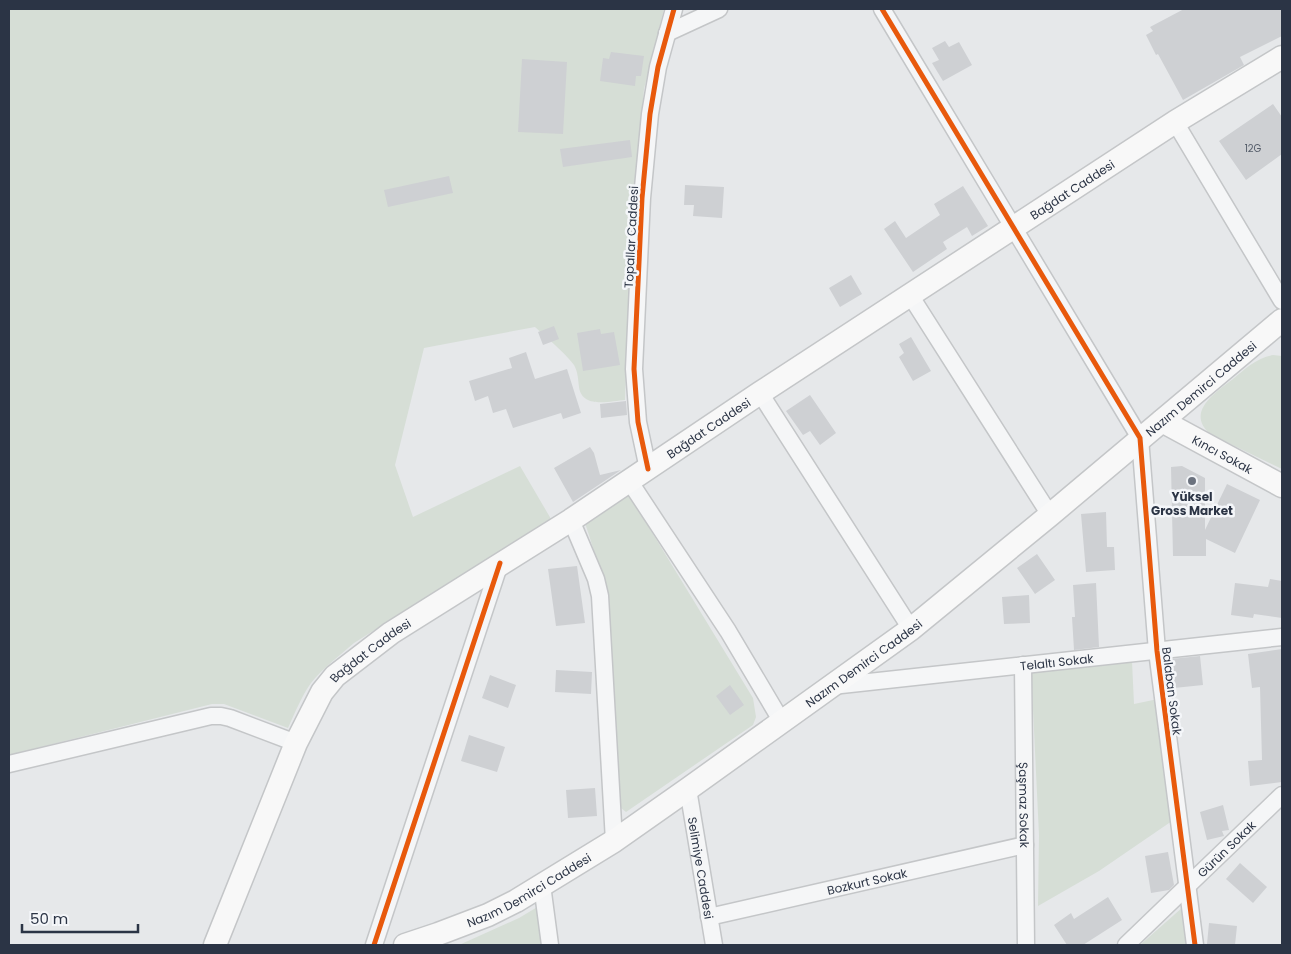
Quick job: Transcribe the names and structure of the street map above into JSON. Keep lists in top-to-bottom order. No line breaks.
{"streets":{"main road":["Bağdat Caddesi","Nazım Demirci Caddesi","Kıncı Sokak"],"street":["Topallar Caddesi","Telaltı Sokak","Balaban Sokak","Şaşmaz Sokak","Gürün Sokak","Selimiye Caddesi","Bozkurt Sokak"]},"crossings":[["Bağdat Caddesi","Topallar Caddesi"],["Nazım Demirci Caddesi","Kıncı Sokak"],["Nazım Demirci Caddesi","Telaltı Sokak"],["Nazım Demirci Caddesi","Balaban Sokak"],["Nazım Demirci Caddesi","Selimiye Caddesi"],["Telaltı Sokak","Balaban Sokak"],["Telaltı Sokak","Şaşmaz Sokak"],["Balaban Sokak","Gürün Sokak"],["Şaşmaz Sokak","Bozkurt Sokak"],["Selimiye Caddesi","Bozkurt Sokak"]],"places":["Yüksel Gross Market"],"house_numbers":["12G"],"scale_bar":"50 m"}
